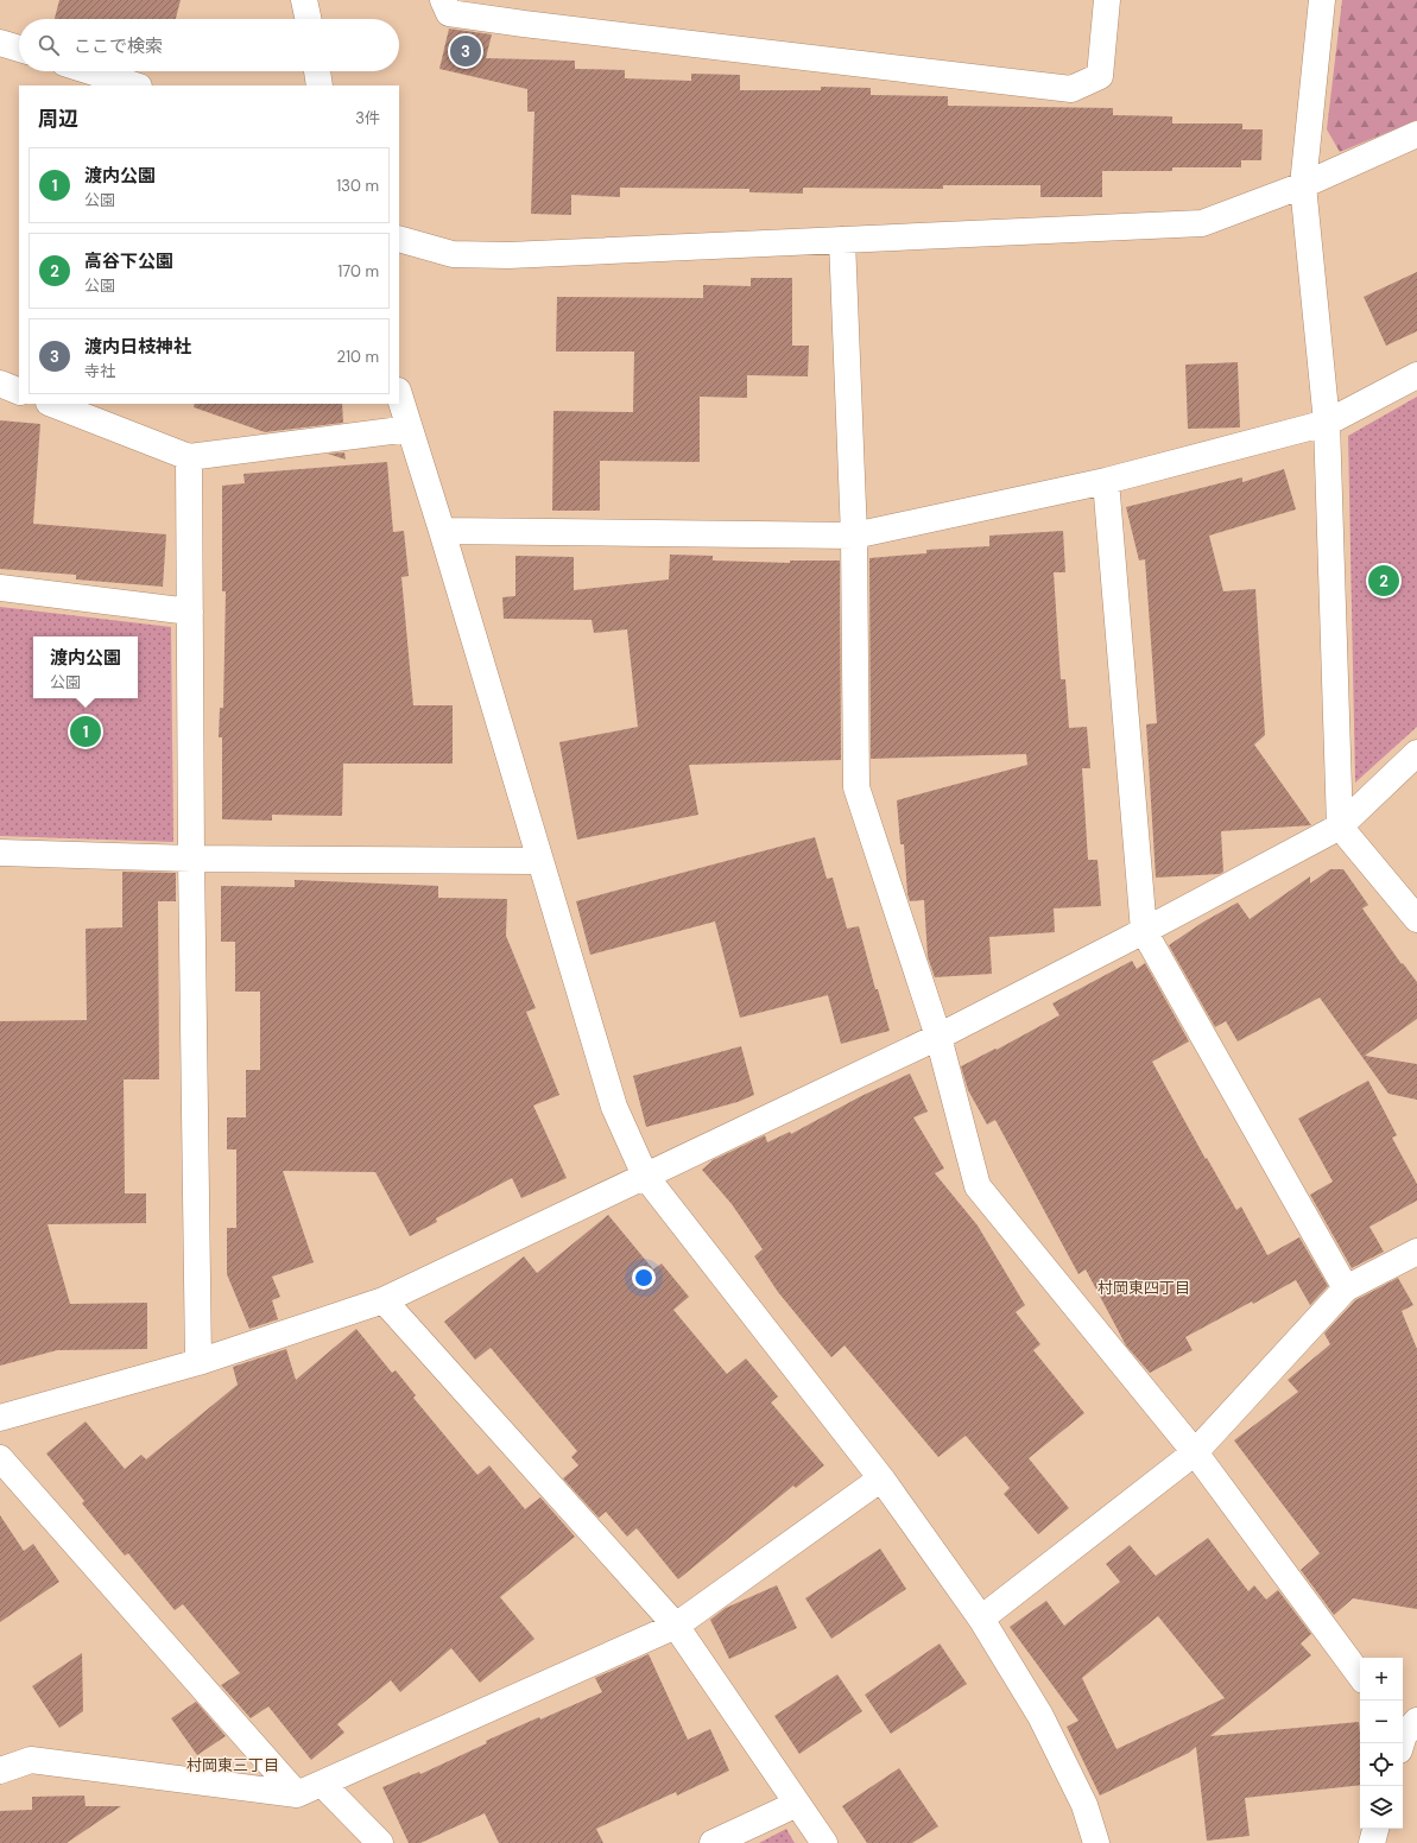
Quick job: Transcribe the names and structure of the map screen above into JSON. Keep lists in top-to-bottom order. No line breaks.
{"districts":["村岡東四丁目","村岡東三丁目"],"page":{"search":"ここで検索","pins":["3","2","1"],"heading":["周辺","3件"],"list":[{"mark":"1","name":"渡内公園","note":"公園","value":"130 m"},{"mark":"2","name":"高谷下公園","note":"公園","value":"170 m"},{"mark":"3","name":"渡内日枝神社","note":"寺社","value":"210 m"}],"popup":["渡内公園","公園"],"map_buttons":["+","−"]}}
